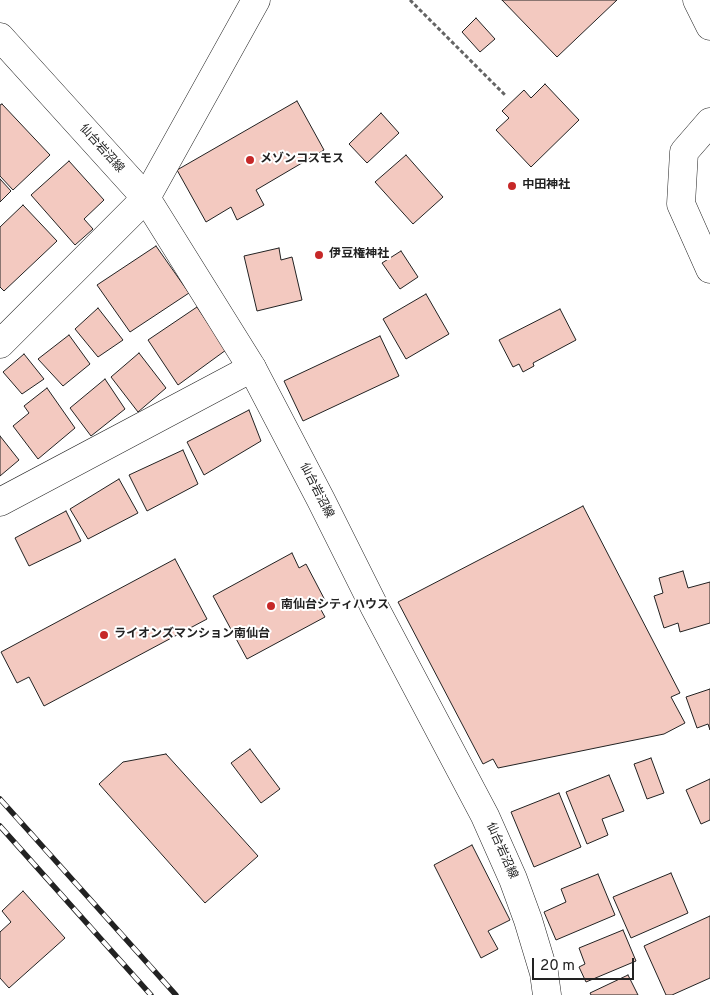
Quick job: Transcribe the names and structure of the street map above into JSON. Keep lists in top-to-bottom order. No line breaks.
{"streets":{"main road":["仙台岩沼線"]},"places":["メゾンコスモス","中田神社","伊豆権神社","南仙台シティハウス","ライオンズマンション南仙台"],"scale_bar":"20 m"}
